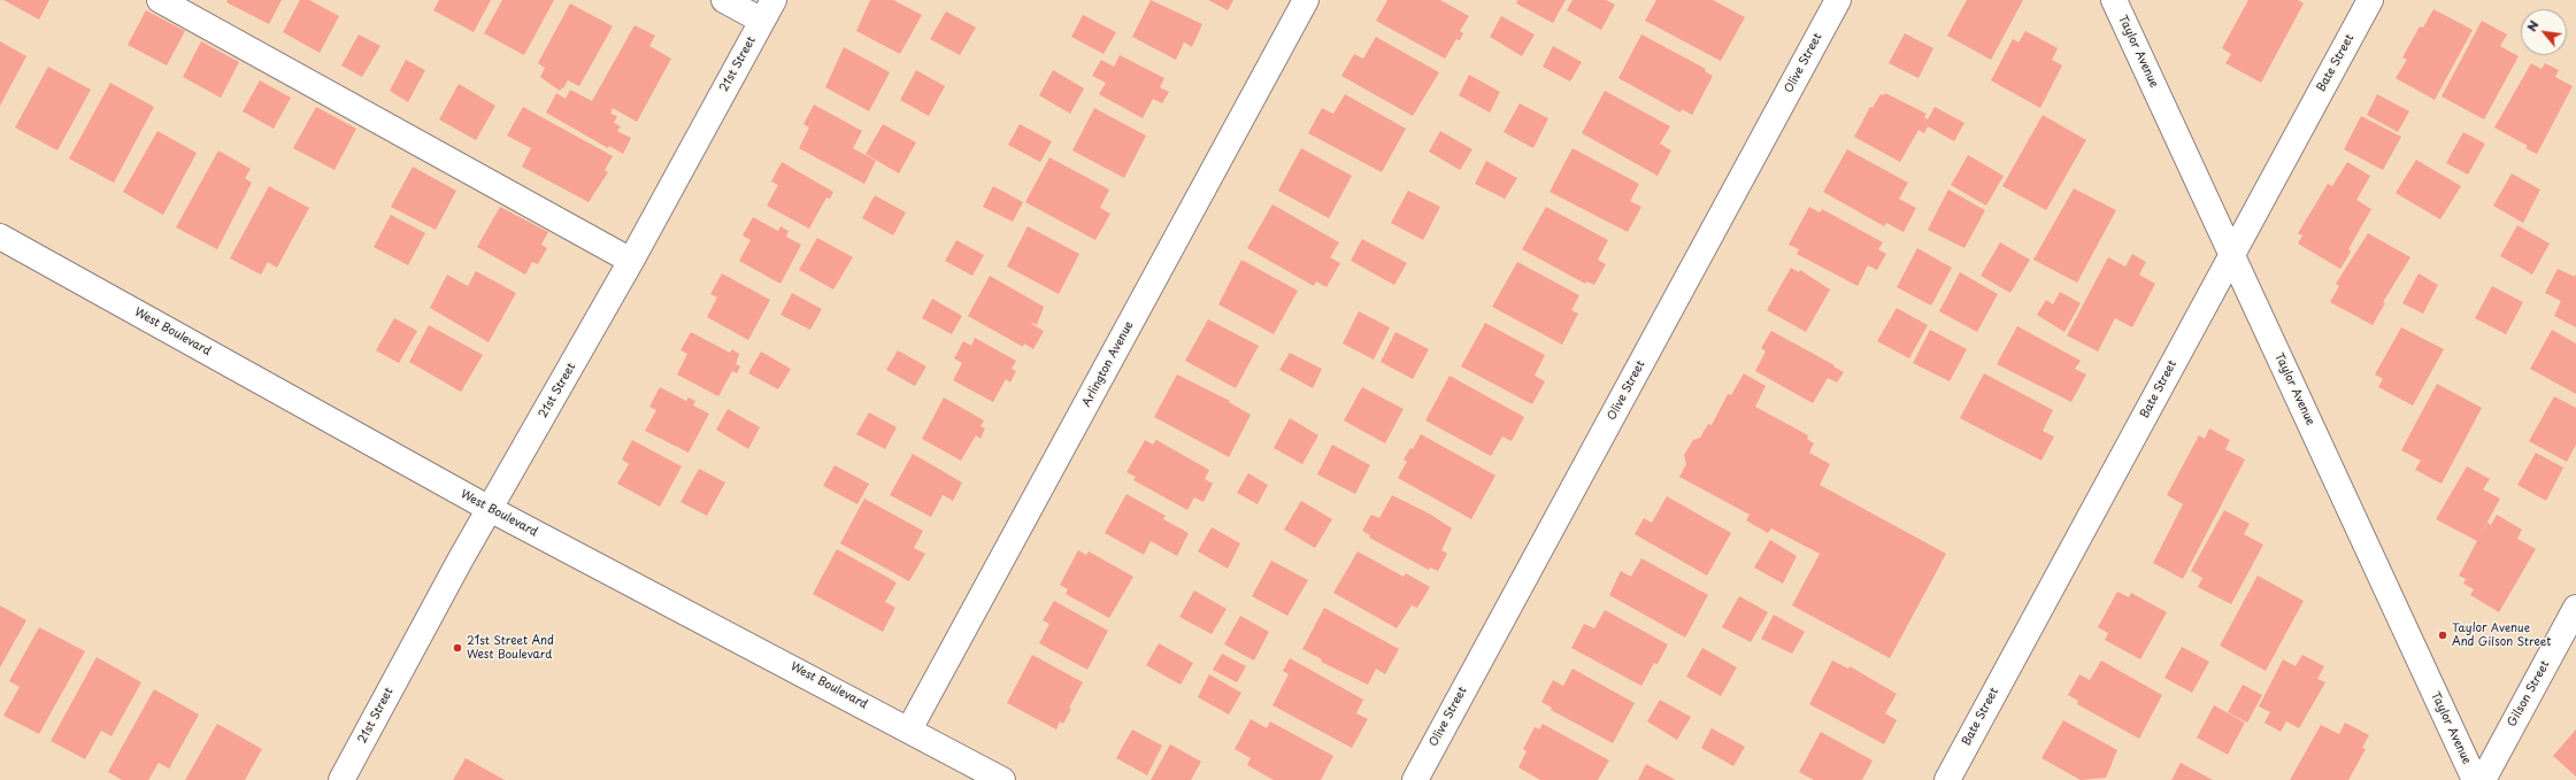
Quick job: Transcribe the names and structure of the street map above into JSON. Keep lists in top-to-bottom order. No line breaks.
{"streets":{"street":["Taylor Avenue","Olive Street","Bate Street","21st Street","West Boulevard","Arlington Avenue","Gilson Street"]},"crossings":[["Taylor Avenue","Bate Street"],["21st Street","West Boulevard"],["West Boulevard","Arlington Avenue"]],"places":["Taylor Avenue And Gilson Street","21st Street And West Boulevard"],"north":"top left"}
